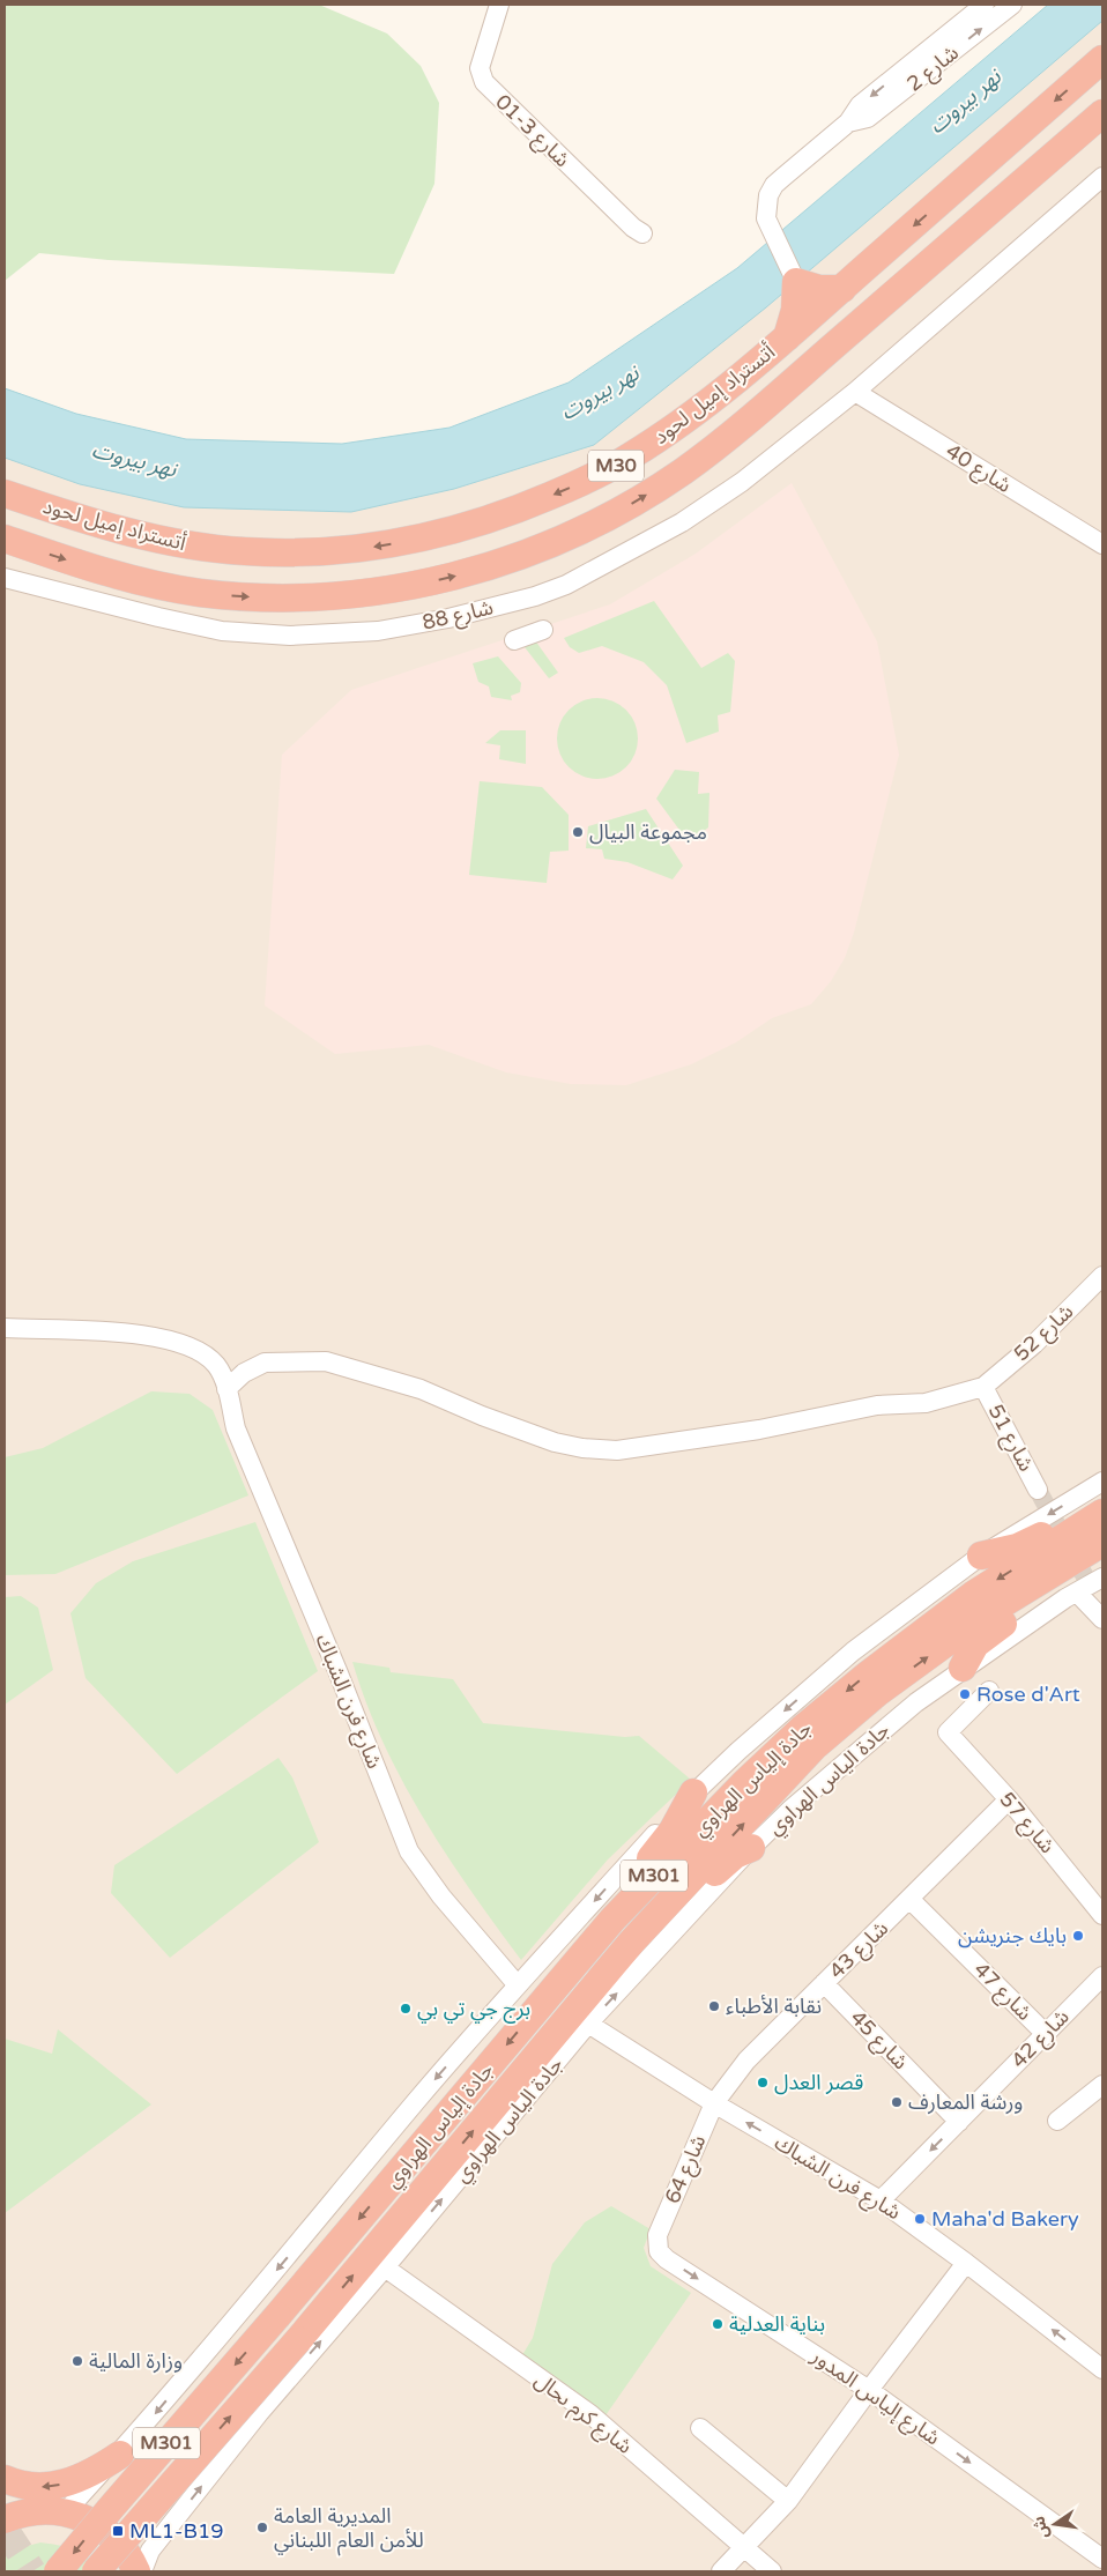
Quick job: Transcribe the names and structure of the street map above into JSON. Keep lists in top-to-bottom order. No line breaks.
{"streets":{"highway":["أتستراد إميل لحود","M30","جادة إلياس الهراوي","M301"],"street":["شارع 2","شارع 3-01","شارع 40","شارع 88","شارع 52","شارع 51","شارع فرن الشباك","جادة الياس الهراوي","شارع 57","شارع 43","شارع 47","شارع 42","شارع 45","شارع 64","شارع إلياس المدور","شارع كرم ىحال"]},"crossings":[["شارع 40","شارع 88"],["شارع 52","شارع 51"],["شارع فرن الشباك","جادة إلياس الهراوي"],["شارع فرن الشباك","جادة الياس الهراوي"],["شارع فرن الشباك","شارع 43"],["شارع فرن الشباك","شارع 42"],["شارع فرن الشباك","شارع 64"],["جادة الياس الهراوي","شارع كرم ىحال"],["شارع 57","شارع 43"],["شارع 43","شارع 47"],["شارع 43","شارع 45"],["شارع 43","شارع 64"],["شارع 47","شارع 42"],["شارع 42","شارع 45"],["شارع 64","شارع إلياس المدور"]],"one_way":["شارع 42","شارع إلياس المدور"],"water":["نهر بيروت"],"places":{"other":["مجموعة البيال","Rose d'Art","بايك جنريشن","نقابة الأطباء","برج جي تي بي","قصر العدل","ورشة المعارف","Maha'd Bakery","بناية العدلية","وزارة المالية","المديرية العامة للأمن العام اللبناني"],"transit":["ML1-B19"]},"north":"left"}
